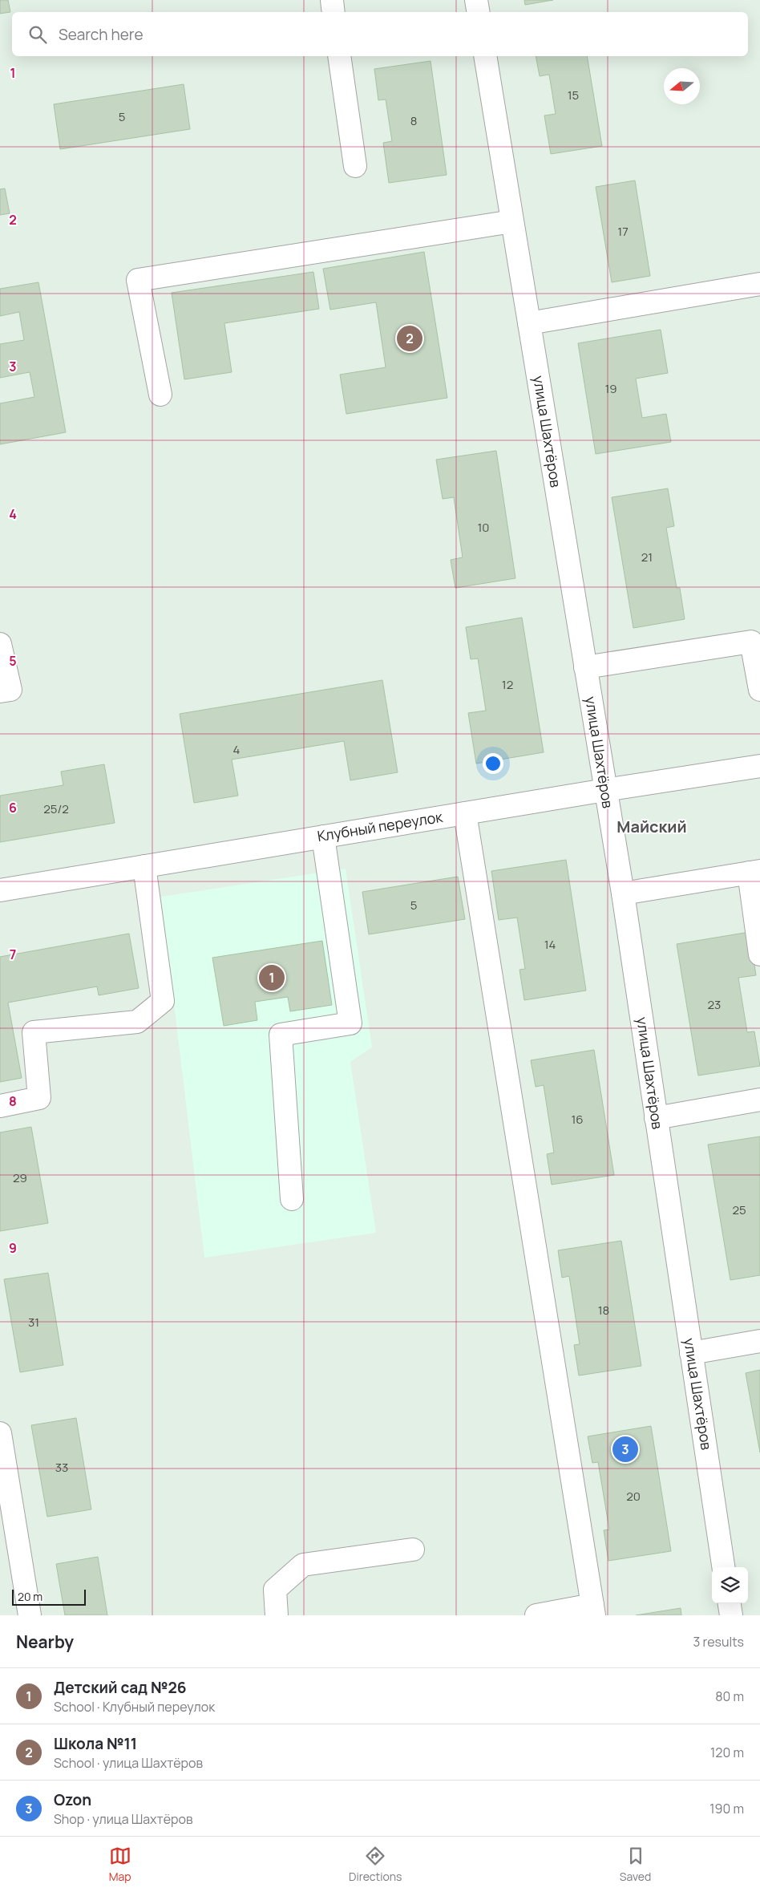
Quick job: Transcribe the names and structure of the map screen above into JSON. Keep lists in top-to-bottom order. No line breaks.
{"streets":{"street":["улица Шахтёров","Клубный переулок"]},"crossings":[["улица Шахтёров","Клубный переулок"]],"districts":["Майский"],"house_numbers":["15","5","8","17","19","10","21","12","4","25/2","5","14","23","16","29","25","18","31","33","20"],"scale_bar":"20 m","north":"left","page":{"search":"Search here","pins":["2","1","3"],"scale":"20 m","heading":["Nearby","3 results"],"list":[{"mark":"1","name":"Детский сад №26","note":"School · Клубный переулок","value":"80 m"},{"mark":"2","name":"Школа №11","note":"School · улица Шахтёров","value":"120 m"},{"mark":"3","name":"Ozon","note":"Shop · улица Шахтёров","value":"190 m"}],"nav":["Map","Directions","Saved"]},"grid":{"rows":["1","2","3","4","5","6","7","8","9"]}}
